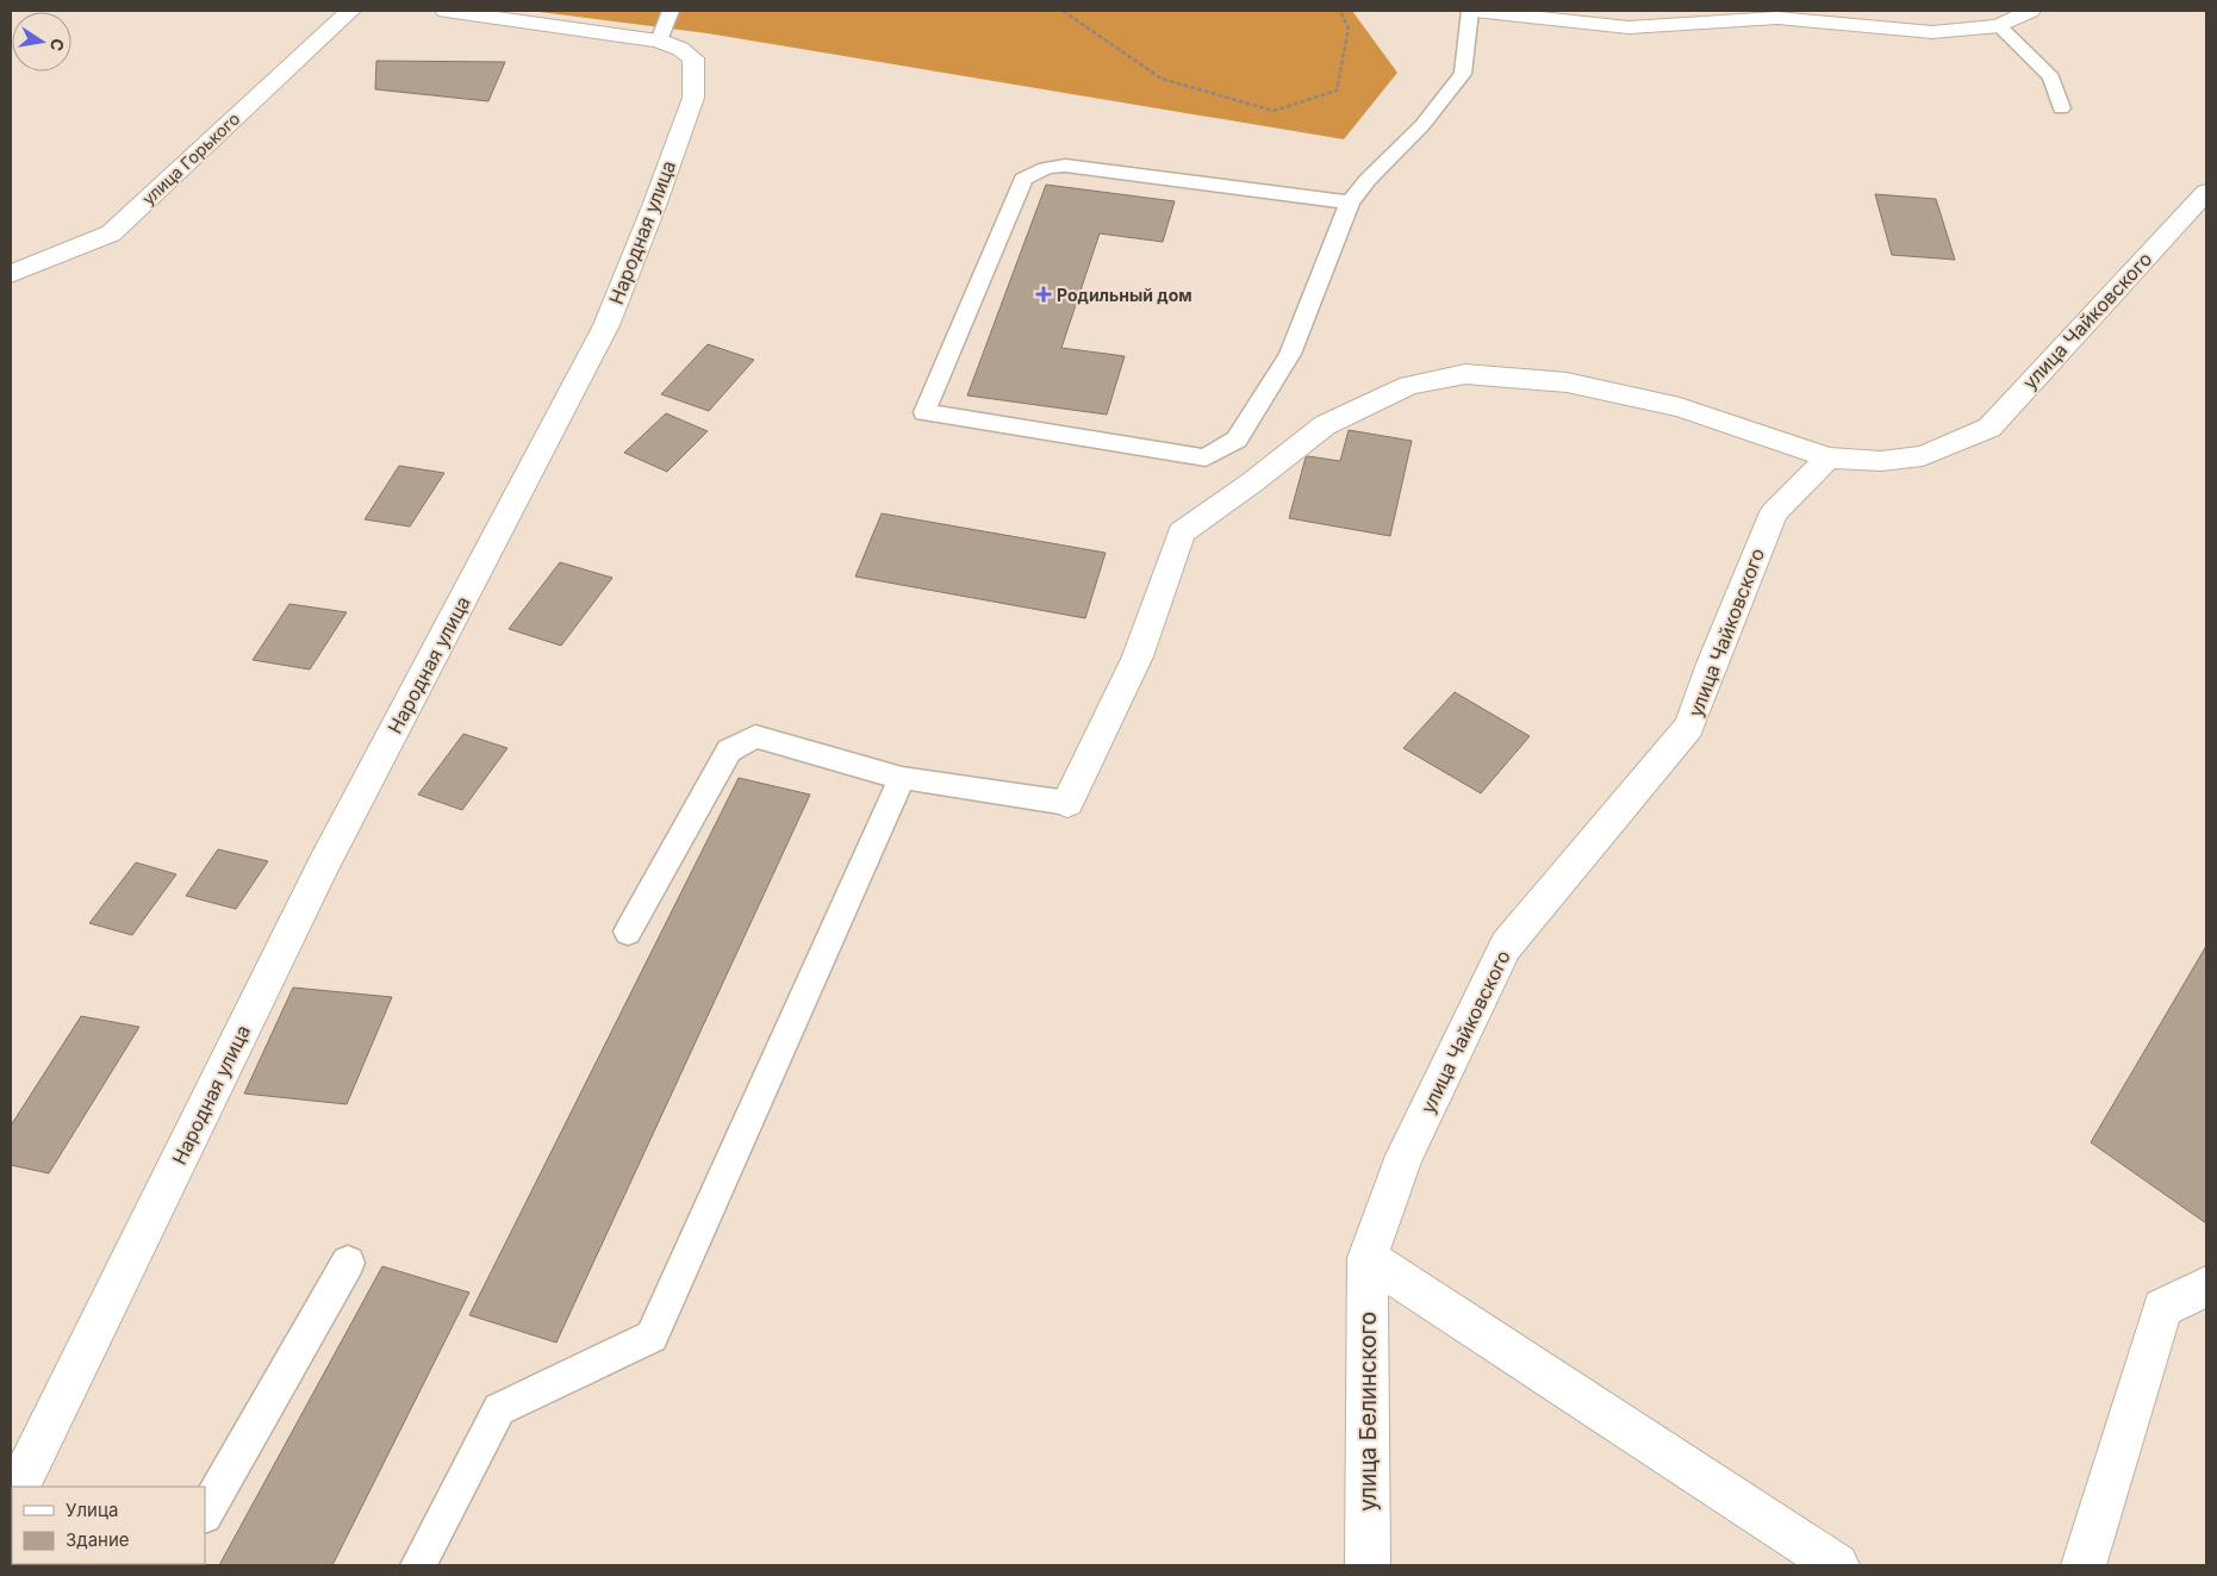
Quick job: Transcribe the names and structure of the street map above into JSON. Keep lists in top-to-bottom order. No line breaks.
{"streets":{"street":["улица Горького","Народная улица","улица Чайковского","улица Белинского"]},"crossings":[["улица Чайковского","улица Белинского"]],"places":{"health":["Родильный дом"]},"legend":["Улица","Здание"],"north":"right"}
